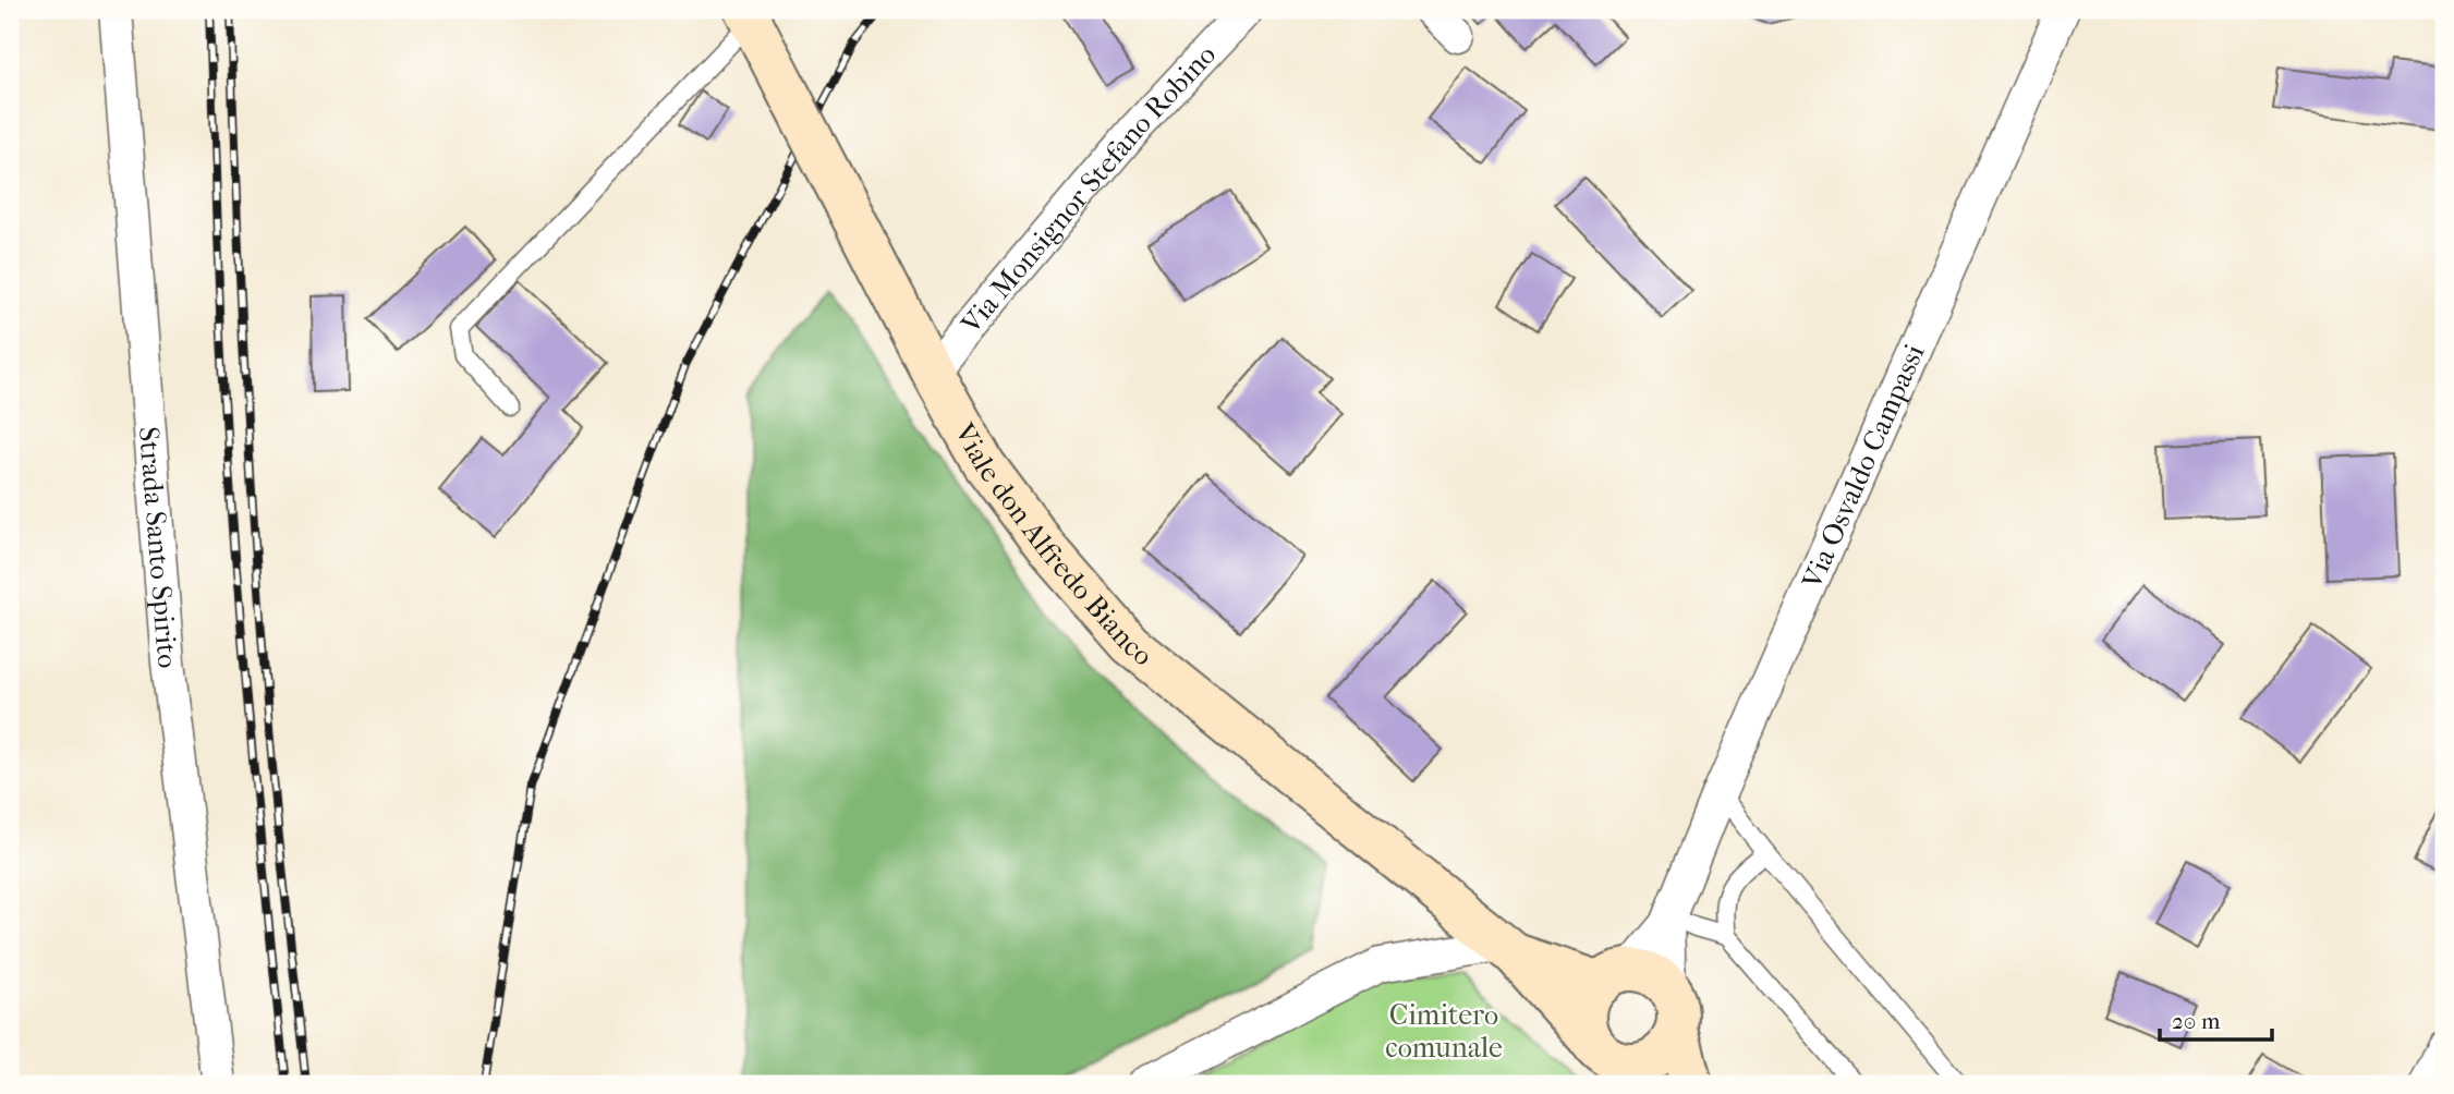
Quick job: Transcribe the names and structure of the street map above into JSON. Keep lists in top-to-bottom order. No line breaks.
{"streets":{"street":["Via Monsignor Stefano Robino","Via Osvaldo Campassi","Viale don Alfredo Bianco","Strada Santo Spirito"]},"crossings":[["Via Monsignor Stefano Robino","Viale don Alfredo Bianco"],["Via Osvaldo Campassi","Viale don Alfredo Bianco"]],"parks":["Cimitero comunale"],"scale_bar":"20 m"}
